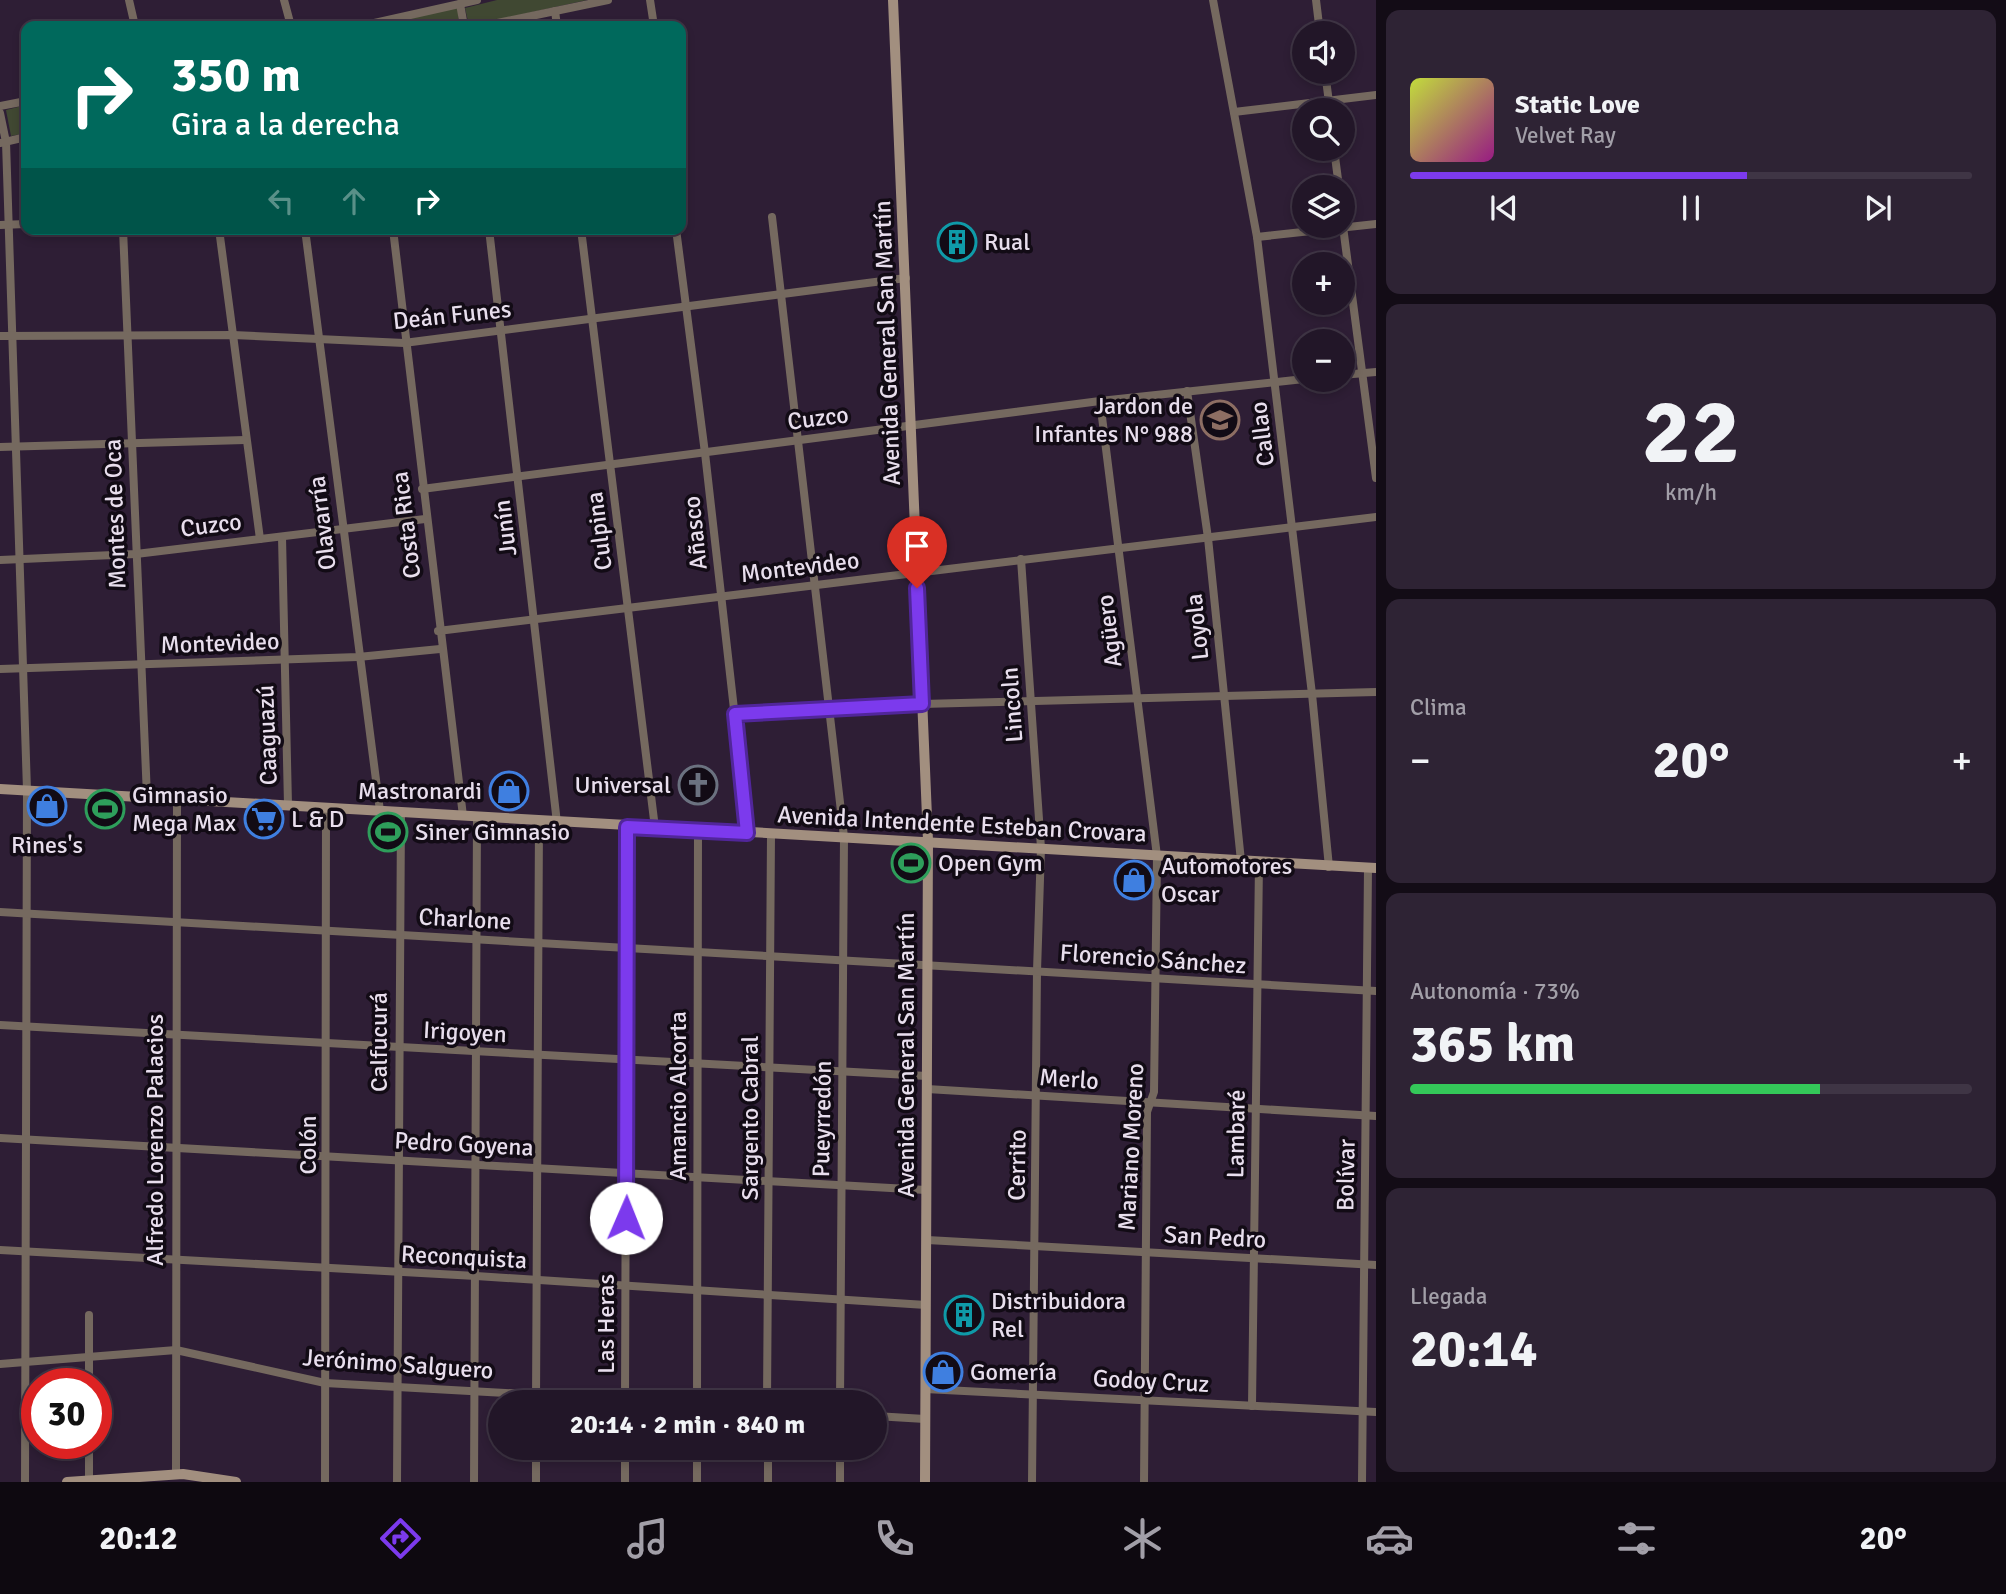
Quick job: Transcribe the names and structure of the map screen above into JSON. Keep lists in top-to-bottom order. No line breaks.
{"streets":{"main road":["Avenida General San Martín","Avenida Intendente Esteban Crovara"],"street":["Deán Funes","Cuzco","Callao","Montes de Oca","Olavarría","Costa Rica","Junín","Culpina","Añasco","Montevideo","Loyola","Agüero","Lincoln","Caaguazú","Charlone","Florencio Sánchez","Irigoyen","Calfucurá","Merlo","Amancio Alcorta","Sargento Cabral","Pueyrredón","Lambaré","Alfredo Lorenzo Palacios","Pedro Goyena","Colón","Mariano Moreno","Cerrito","Bolívar","San Pedro","Reconquista","Las Heras","Jerónimo Salguero","Godoy Cruz"]},"crossings":[["Deán Funes","Avenida General San Martín"],["Deán Funes","Montes de Oca"],["Deán Funes","Olavarría"],["Deán Funes","Costa Rica"],["Deán Funes","Junín"],["Deán Funes","Culpina"],["Deán Funes","Añasco"],["Deán Funes","Pueyrredón"],["Avenida General San Martín","Cuzco"],["Avenida General San Martín","Montevideo"],["Avenida General San Martín","Avenida Intendente Esteban Crovara"],["Avenida General San Martín","Charlone"],["Avenida General San Martín","Florencio Sánchez"],["Avenida General San Martín","Irigoyen"],["Avenida General San Martín","Merlo"],["Avenida General San Martín","Pedro Goyena"],["Avenida General San Martín","San Pedro"],["Avenida General San Martín","Reconquista"],["Avenida General San Martín","Godoy Cruz"],["Cuzco","Callao"],["Cuzco","Montes de Oca"],["Cuzco","Olavarría"],["Cuzco","Costa Rica"],["Cuzco","Junín"],["Cuzco","Culpina"],["Cuzco","Añasco"],["Cuzco","Loyola"],["Cuzco","Agüero"],["Cuzco","Caaguazú"],["Cuzco","Pueyrredón"],["Callao","Montevideo"],["Callao","Avenida Intendente Esteban Crovara"],["Montes de Oca","Montevideo"],["Montes de Oca","Avenida Intendente Esteban Crovara"],["Olavarría","Montevideo"],["Olavarría","Avenida Intendente Esteban Crovara"],["Costa Rica","Montevideo"],["Costa Rica","Avenida Intendente Esteban Crovara"],["Junín","Montevideo"],["Junín","Avenida Intendente Esteban Crovara"],["Culpina","Montevideo"],["Culpina","Avenida Intendente Esteban Crovara"],["Añasco","Montevideo"],["Añasco","Avenida Intendente Esteban Crovara"],["Montevideo","Loyola"],["Montevideo","Agüero"],["Montevideo","Lincoln"],["Montevideo","Caaguazú"],["Montevideo","Pueyrredón"],["Loyola","Avenida Intendente Esteban Crovara"],["Agüero","Avenida Intendente Esteban Crovara"],["Agüero","Mariano Moreno"],["Lincoln","Avenida Intendente Esteban Crovara"],["Lincoln","Cerrito"],["Caaguazú","Avenida Intendente Esteban Crovara"],["Avenida Intendente Esteban Crovara","Calfucurá"],["Avenida Intendente Esteban Crovara","Amancio Alcorta"],["Avenida Intendente Esteban Crovara","Sargento Cabral"],["Avenida Intendente Esteban Crovara","Pueyrredón"],["Avenida Intendente Esteban Crovara","Lambaré"],["Avenida Intendente Esteban Crovara","Alfredo Lorenzo Palacios"],["Avenida Intendente Esteban Crovara","Colón"],["Avenida Intendente Esteban Crovara","Mariano Moreno"],["Avenida Intendente Esteban Crovara","Cerrito"],["Avenida Intendente Esteban Crovara","Bolívar"],["Avenida Intendente Esteban Crovara","Las Heras"],["Charlone","Florencio Sánchez"],["Charlone","Calfucurá"],["Charlone","Amancio Alcorta"],["Charlone","Sargento Cabral"],["Charlone","Pueyrredón"],["Charlone","Alfredo Lorenzo Palacios"],["Charlone","Colón"],["Charlone","Las Heras"],["Florencio Sánchez","Lambaré"],["Florencio Sánchez","Mariano Moreno"],["Florencio Sánchez","Cerrito"],["Florencio Sánchez","Bolívar"],["Irigoyen","Calfucurá"],["Irigoyen","Amancio Alcorta"],["Irigoyen","Sargento Cabral"],["Irigoyen","Pueyrredón"],["Irigoyen","Alfredo Lorenzo Palacios"],["Irigoyen","Colón"],["Irigoyen","Las Heras"],["Calfucurá","Pedro Goyena"],["Calfucurá","Reconquista"],["Calfucurá","Jerónimo Salguero"],["Merlo","Lambaré"],["Merlo","Mariano Moreno"],["Merlo","Cerrito"],["Merlo","Bolívar"],["Amancio Alcorta","Pedro Goyena"],["Amancio Alcorta","Reconquista"],["Sargento Cabral","Pedro Goyena"],["Sargento Cabral","Reconquista"],["Pueyrredón","Pedro Goyena"],["Pueyrredón","Reconquista"],["Lambaré","San Pedro"],["Lambaré","Godoy Cruz"],["Alfredo Lorenzo Palacios","Pedro Goyena"],["Alfredo Lorenzo Palacios","Reconquista"],["Alfredo Lorenzo Palacios","Jerónimo Salguero"],["Pedro Goyena","Colón"],["Pedro Goyena","Las Heras"],["Colón","Reconquista"],["Colón","Jerónimo Salguero"],["Mariano Moreno","San Pedro"],["Mariano Moreno","Godoy Cruz"],["Cerrito","San Pedro"],["Cerrito","Godoy Cruz"],["Bolívar","San Pedro"],["Bolívar","Godoy Cruz"],["Reconquista","Las Heras"]],"places":{"building":["Rual","Distribuidora Rel"],"school or university":["Jardon de Infantes N° 988"],"church":["Universal"],"shop":["Mastronardi","Rines's","Automotores Oscar","Gomería"],"sports":["Gimnasio Mega Max","Siner Gimnasio","Open Gym"],"supermarket":["L & D"]},"page":{"map_buttons":["+","−"],"turn":["350 m","Gira a la derecha"],"song":["Static Love","Velvet Ray"],"tile":[["22","km/h"],"Clima",["Autonomía · 73%","365 km"],["Llegada","20:14"]],"heat":["−","20°","+"],"limit":"30","trip":"20:14 · 2 min · 840 m","tabs":["20:12","20°"]}}
